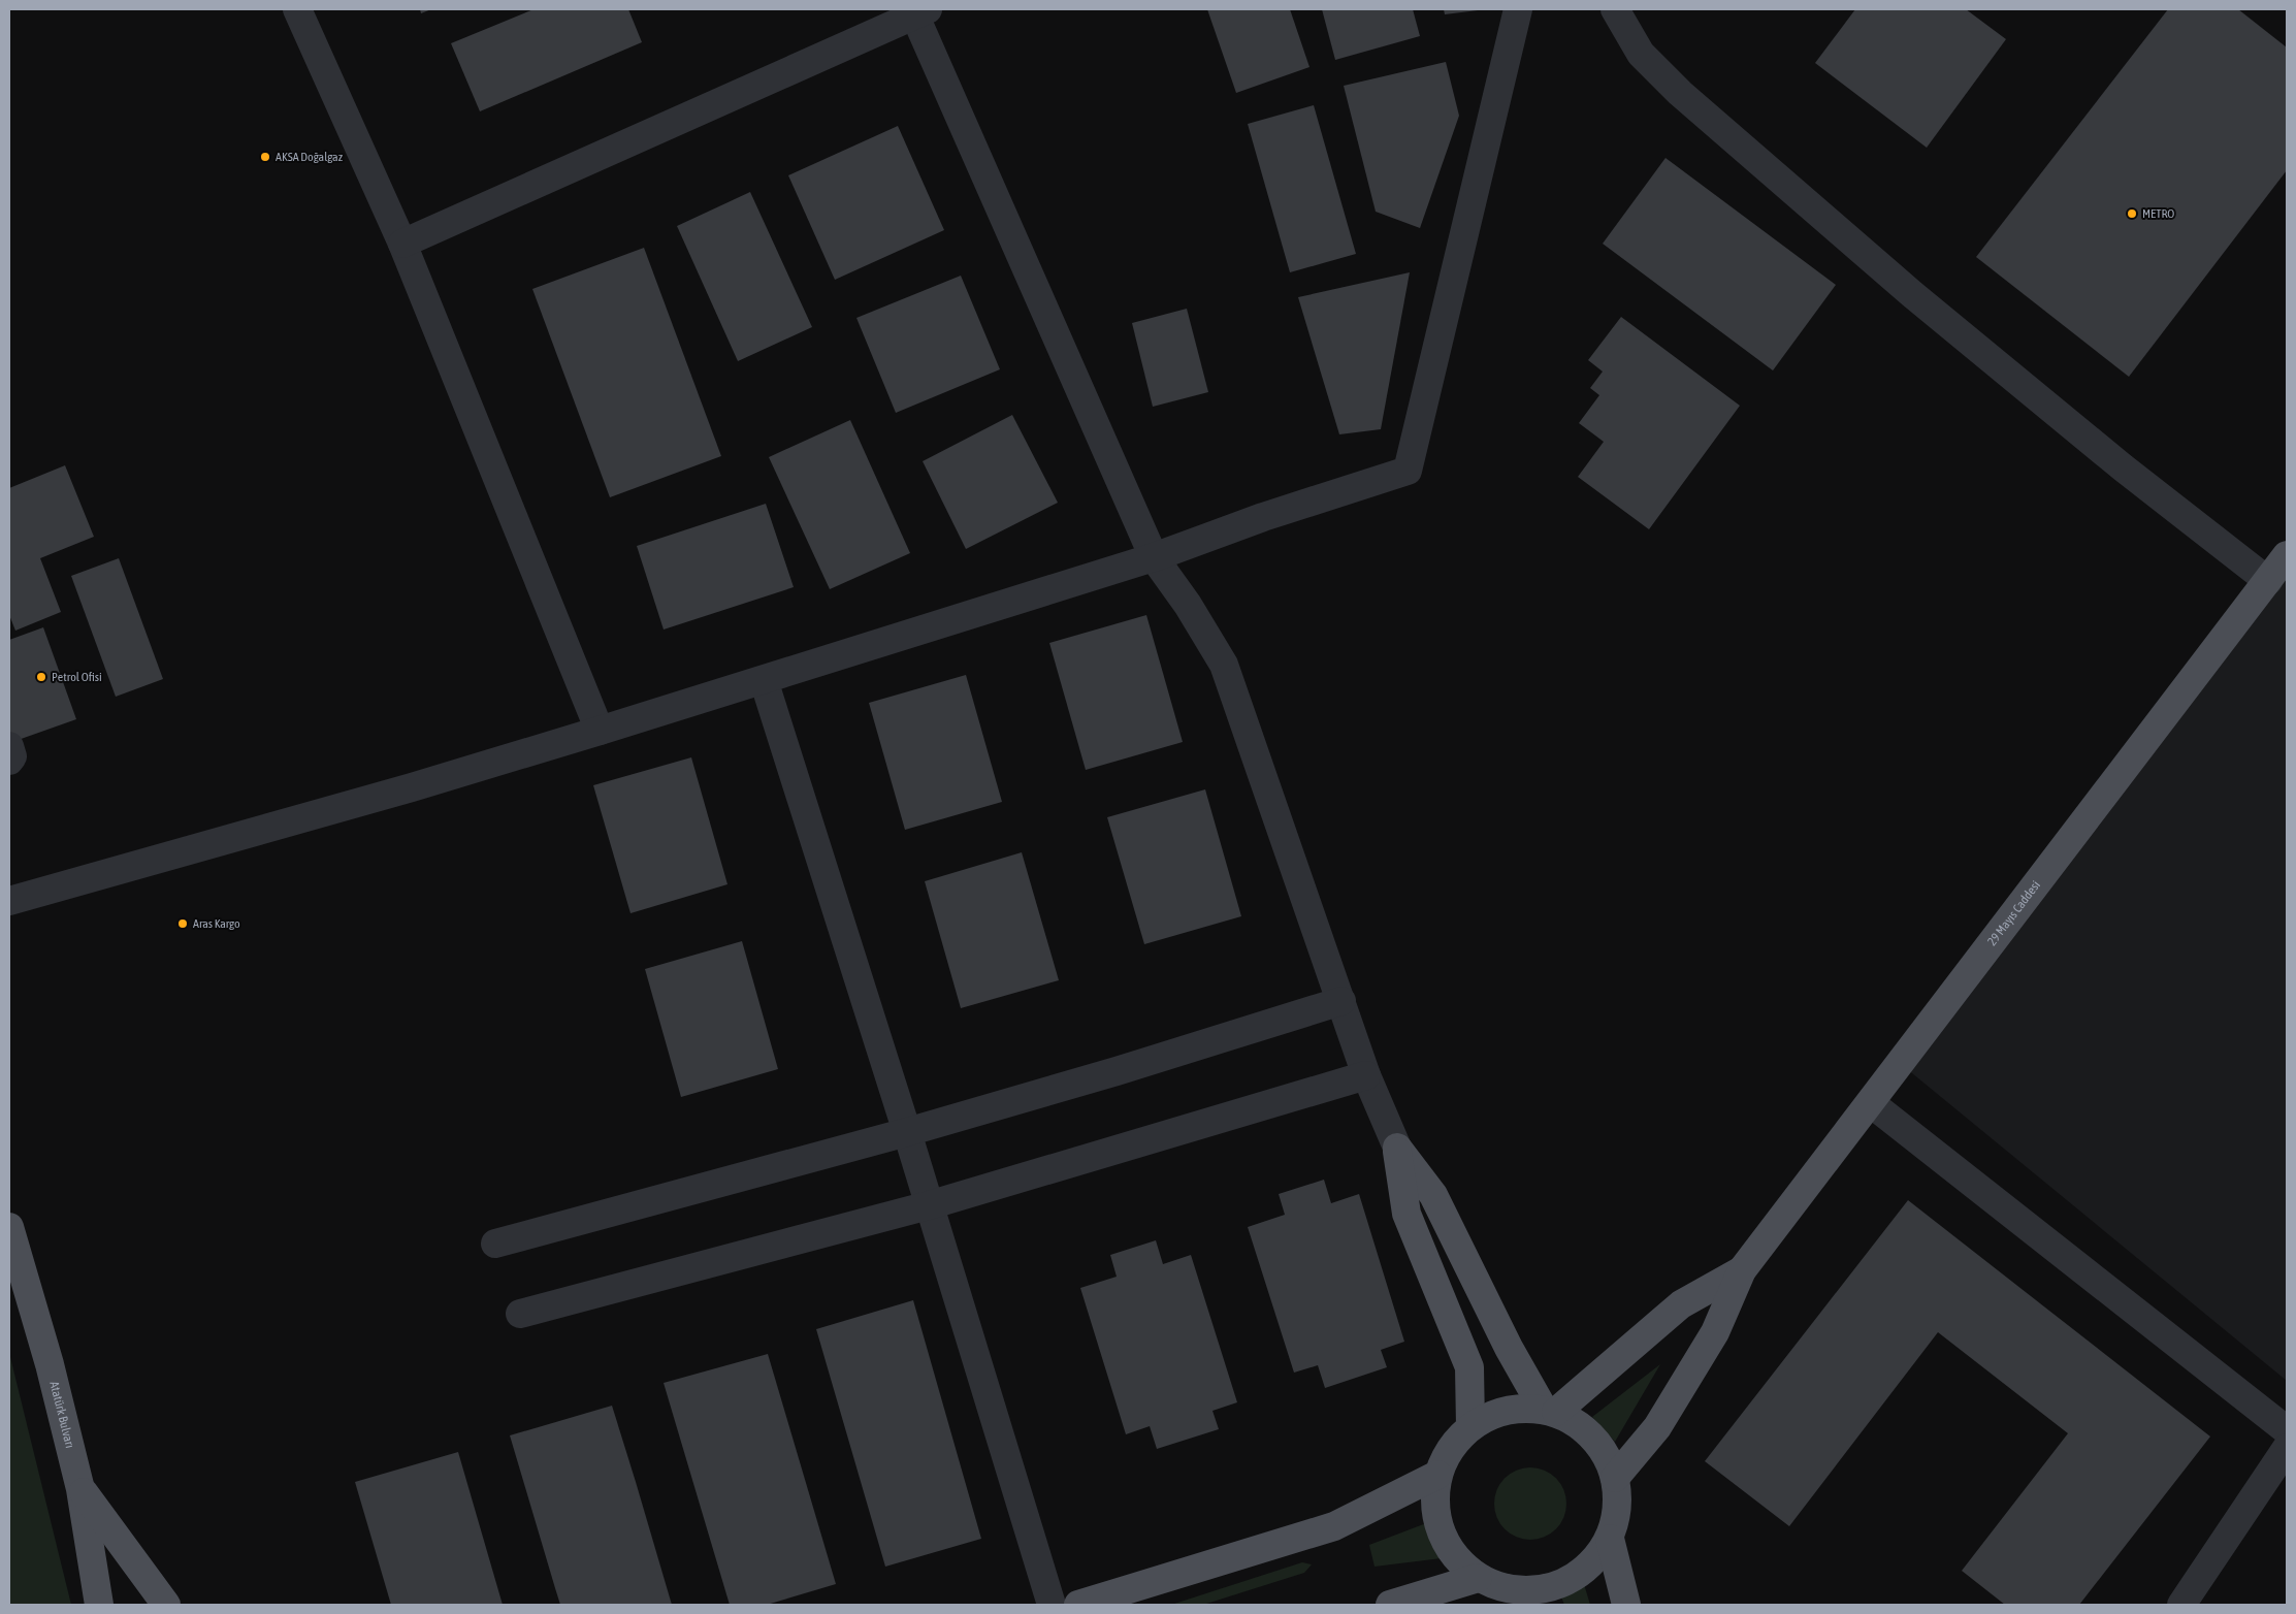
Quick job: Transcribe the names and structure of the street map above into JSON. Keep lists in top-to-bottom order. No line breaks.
{"streets":{"main road":["29 Mayıs Caddesi","Atatürk Bulvarı"]},"places":["AKSA Doğalgaz","METRO","Petrol Ofisi","Aras Kargo"]}
